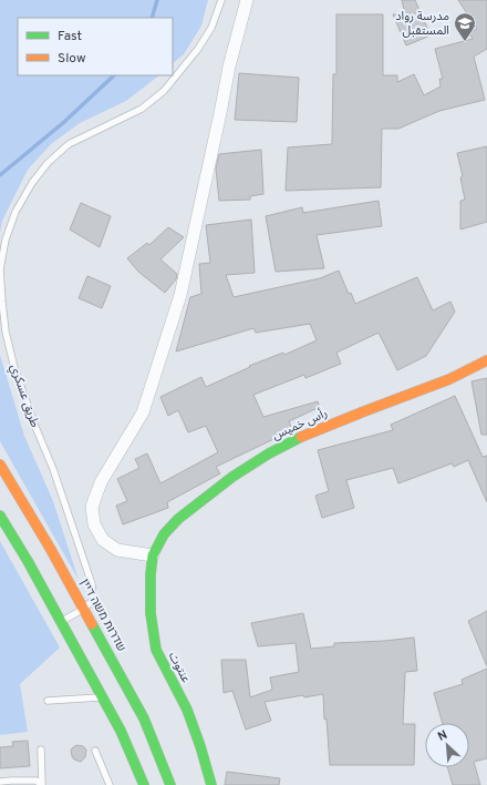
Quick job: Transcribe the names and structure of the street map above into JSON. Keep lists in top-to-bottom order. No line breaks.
{"streets":{"street":["رأس خميس","שדרות משה דיין","عنتوت"],"lane":["طريق عسكري"]},"crossings":[["طريق عسكري","שדרות משה דיין"],["رأس خميس","عنتوت"]],"places":{"school or university":["مدرسة رواد المستقبل"]},"legend":["Fast","Slow"],"north":"top left"}
